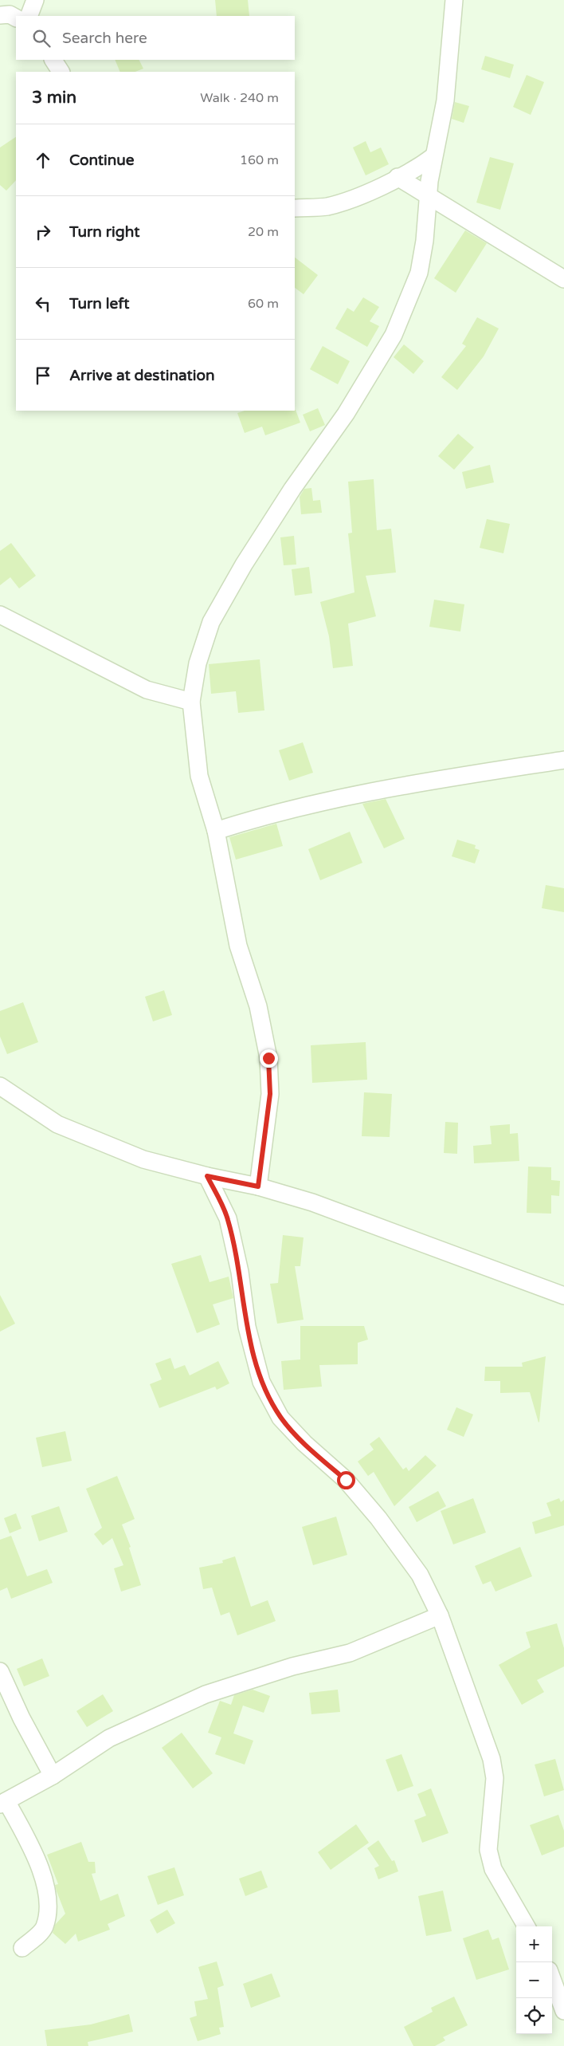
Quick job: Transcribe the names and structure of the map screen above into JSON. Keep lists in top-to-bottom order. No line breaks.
{"page":{"search":"Search here","heading":["3 min","Walk · 240 m"],"list":[["Continue","160 m"],["Turn right","20 m"],["Turn left","60 m"],"Arrive at destination"],"map_buttons":["+","−"]}}
